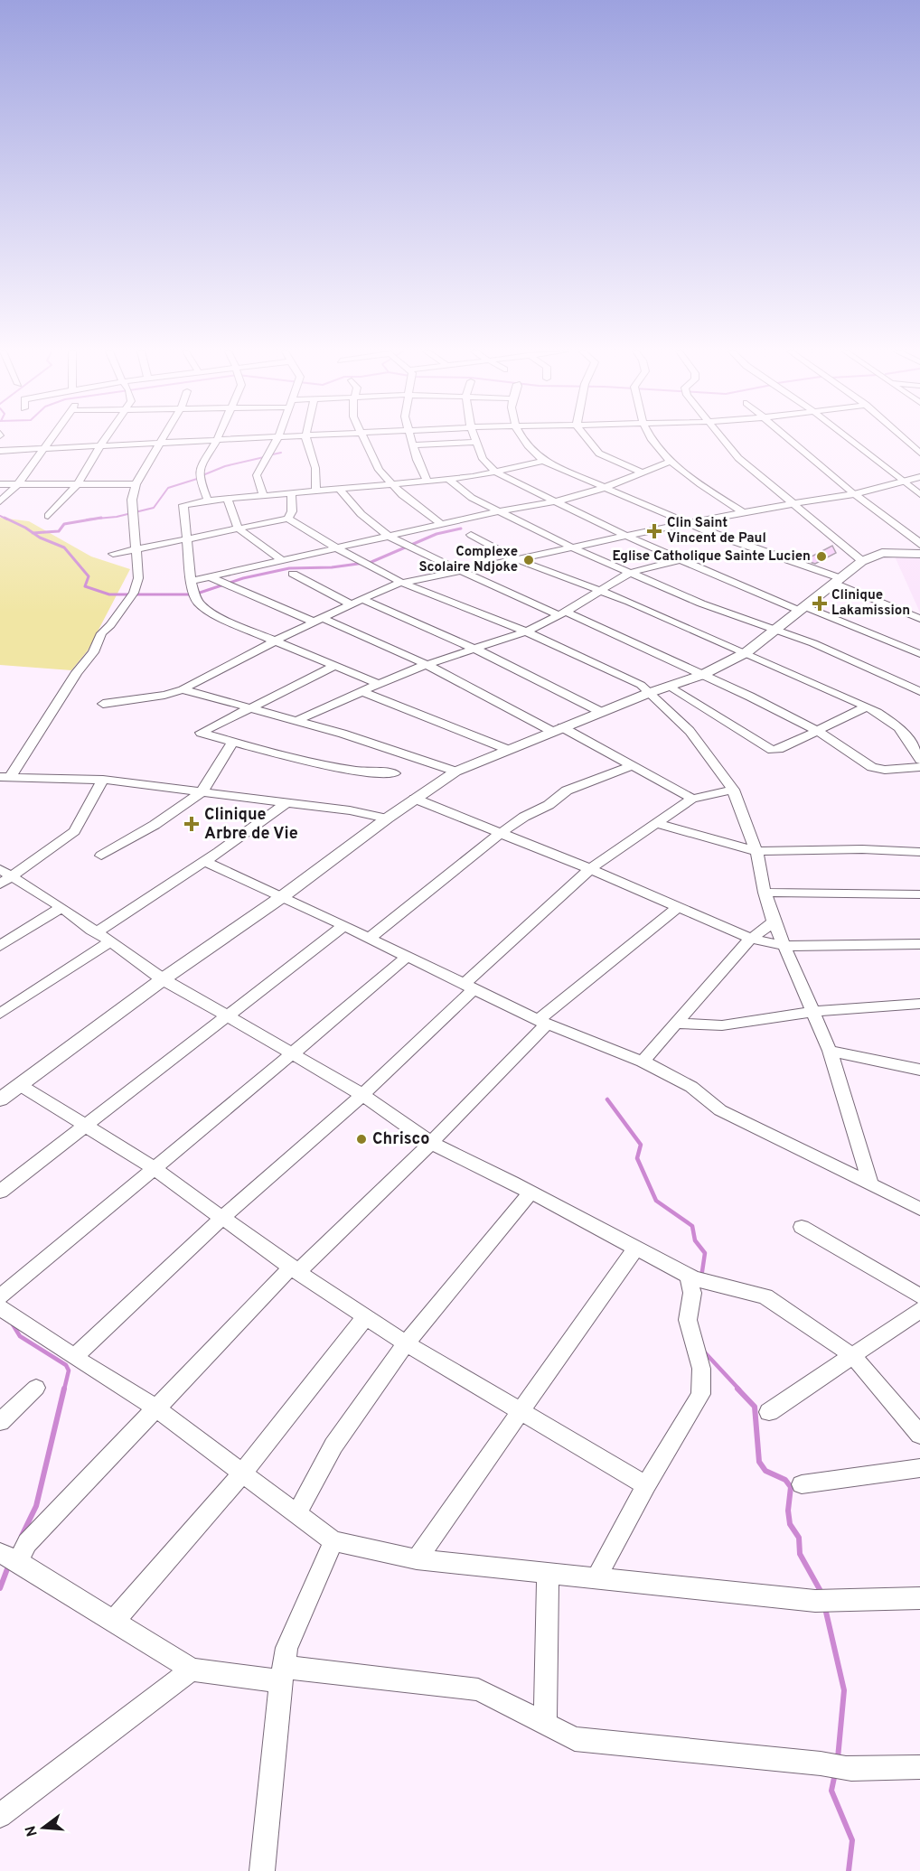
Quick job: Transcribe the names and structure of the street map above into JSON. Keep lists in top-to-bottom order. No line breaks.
{"places":{"health":["Clin Saint Vincent de Paul","Clinique Lakamission","Clinique Arbre de Vie"],"other":["Eglise Catholique Sainte Lucien","Complexe Scolaire Ndjoke","Chrisco"]},"north":"left"}
